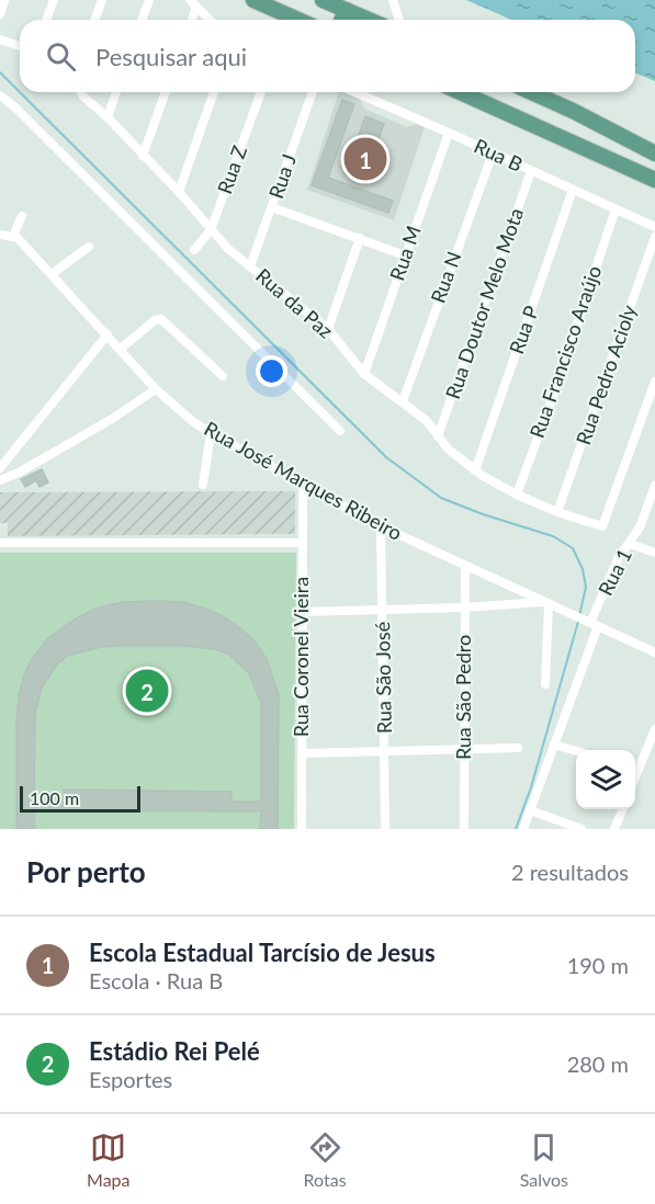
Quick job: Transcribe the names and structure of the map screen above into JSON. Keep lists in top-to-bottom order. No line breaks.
{"streets":{"street":["Rua B","Rua Z","Rua J","Rua M","Rua N","Rua da Paz","Rua Doutor Melo Mota","Rua P","Rua Francisco Araújo","Rua Pedro Acioly","Rua José Marques Ribeiro","Rua 1","Rua Coronel Vieira","Rua São José","Rua São Pedro"]},"crossings":[["Rua B","Rua M"],["Rua B","Rua N"],["Rua B","Rua Doutor Melo Mota"],["Rua B","Rua P"],["Rua B","Rua Francisco Araújo"],["Rua Z","Rua da Paz"],["Rua J","Rua da Paz"],["Rua M","Rua da Paz"],["Rua N","Rua da Paz"],["Rua da Paz","Rua Doutor Melo Mota"],["Rua da Paz","Rua P"],["Rua da Paz","Rua Francisco Araújo"],["Rua da Paz","Rua Pedro Acioly"],["Rua José Marques Ribeiro","Rua 1"],["Rua José Marques Ribeiro","Rua Coronel Vieira"],["Rua José Marques Ribeiro","Rua São José"],["Rua José Marques Ribeiro","Rua São Pedro"]],"scale_bar":"100 m","page":{"search":"Pesquisar aqui","pins":["1","2"],"scale":"100 m","heading":["Por perto","2 resultados"],"list":[{"mark":"1","name":"Escola Estadual Tarcísio de Jesus","note":"Escola · Rua B","value":"190 m"},{"mark":"2","name":"Estádio Rei Pelé","note":"Esportes","value":"280 m"}],"nav":["Mapa","Rotas","Salvos"]}}
